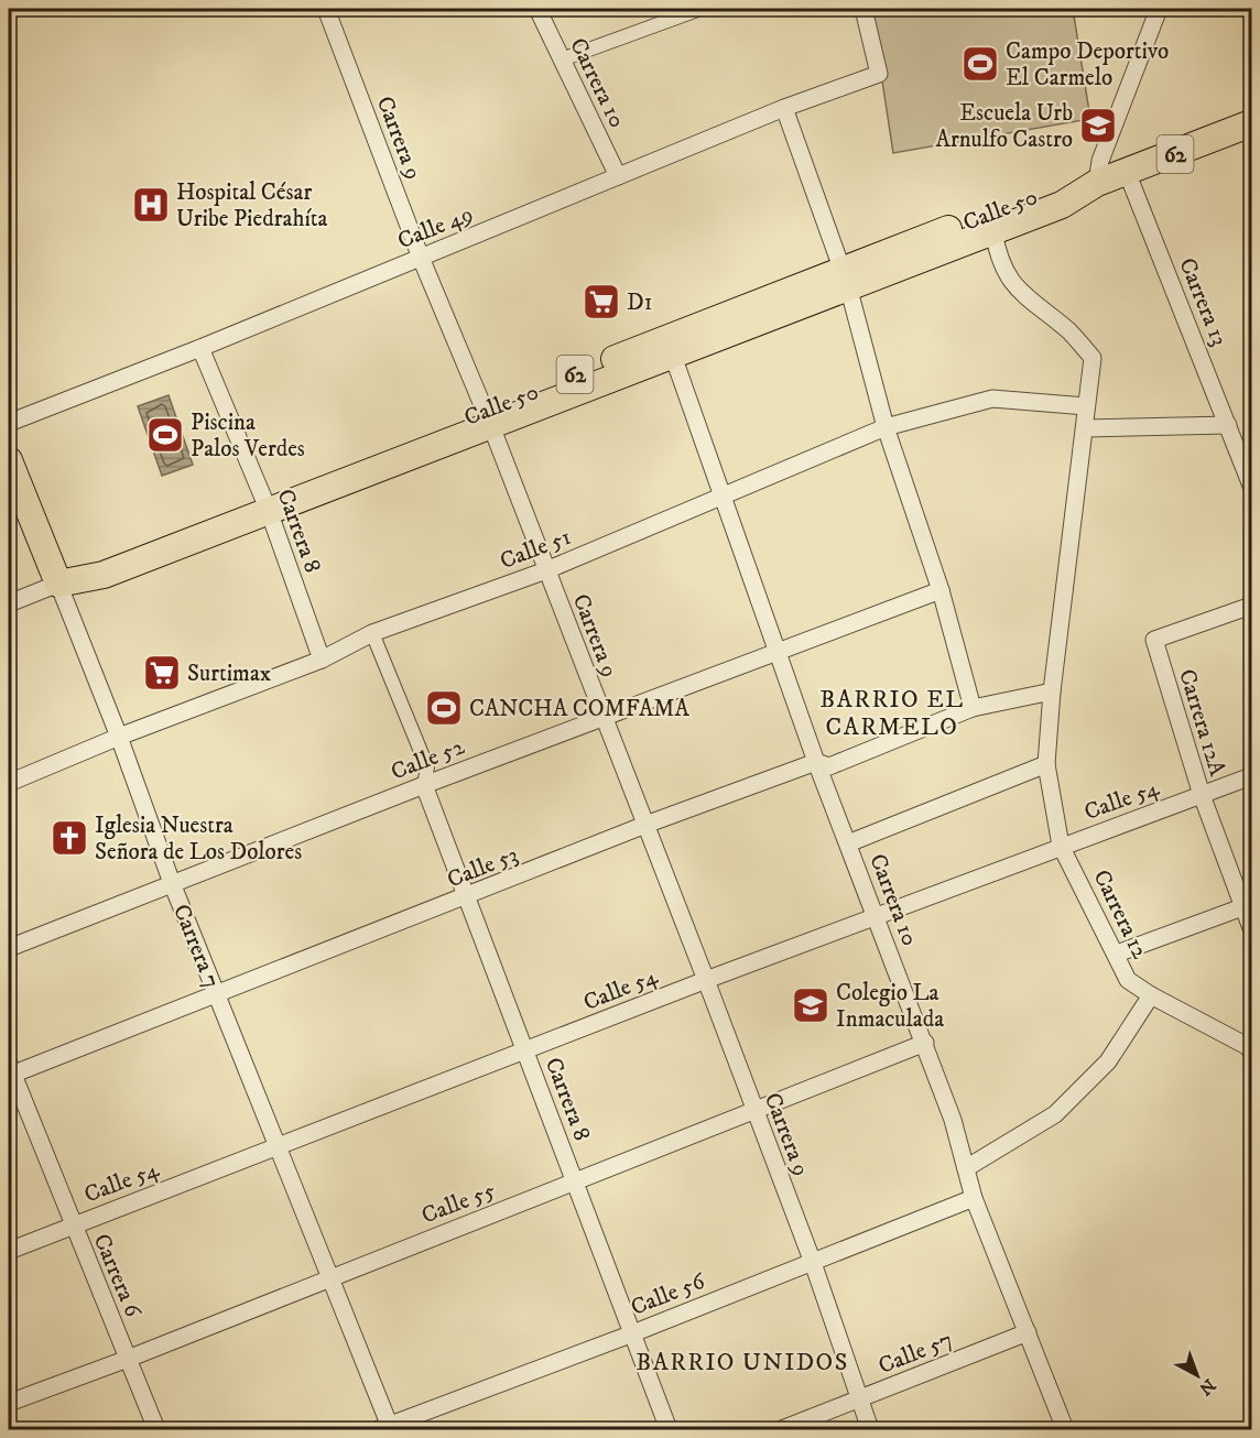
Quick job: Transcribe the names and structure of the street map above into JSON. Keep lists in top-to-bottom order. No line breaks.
{"streets":{"main road":["62","Calle 50","Carrera 7"],"street":["Carrera 10","Carrera 9","Calle 49","Carrera 13","Carrera 8","Calle 51","Carrera 12A","Calle 52","Calle 54","Calle 53","Carrera 12","Calle 55","Carrera 6","Calle 56","Calle 57"]},"crossings":[["Carrera 10","Calle 49"],["Carrera 10","Calle 51"],["Carrera 10","Calle 52"],["Carrera 10","Calle 54"],["Carrera 10","Calle 53"],["Carrera 10","Calle 55"],["Carrera 10","Calle 56"],["Carrera 10","Calle 57"],["Carrera 9","Calle 50"],["Carrera 9","Calle 49"],["Carrera 9","Calle 51"],["Carrera 9","Calle 52"],["Carrera 9","Calle 54"],["Carrera 9","Calle 53"],["Carrera 9","Calle 55"],["Carrera 9","Calle 56"],["Carrera 9","Calle 57"],["Calle 50","Carrera 13"],["Calle 50","Carrera 8"],["Calle 50","Carrera 12"],["Calle 50","Carrera 7"],["Calle 49","Carrera 8"],["Carrera 8","Calle 51"],["Carrera 8","Calle 52"],["Carrera 8","Calle 54"],["Carrera 8","Calle 53"],["Carrera 8","Calle 55"],["Carrera 8","Calle 56"],["Calle 51","Carrera 12"],["Calle 51","Carrera 7"],["Carrera 12A","Calle 54"],["Calle 52","Carrera 7"],["Calle 54","Carrera 12"],["Calle 54","Carrera 7"],["Calle 54","Carrera 6"],["Calle 53","Carrera 12"],["Calle 53","Carrera 7"],["Calle 53","Carrera 6"],["Carrera 7","Calle 55"],["Carrera 7","Calle 56"],["Calle 55","Carrera 6"]],"districts":["BARRIO EL CARMELO","BARRIO UNIDOS"],"places":{"sports":["Campo Deportivo El Carmelo","Piscina Palos Verdes","CANCHA COMFAMA"],"school or university":["Escuela Urb Arnulfo Castro","Colegio La Inmaculada"],"hospital":["Hospital César Uribe Piedrahíta"],"supermarket":["D1","Surtimax"],"church":["Iglesia Nuestra Señora de Los Dolores"]},"north":"bottom right"}
